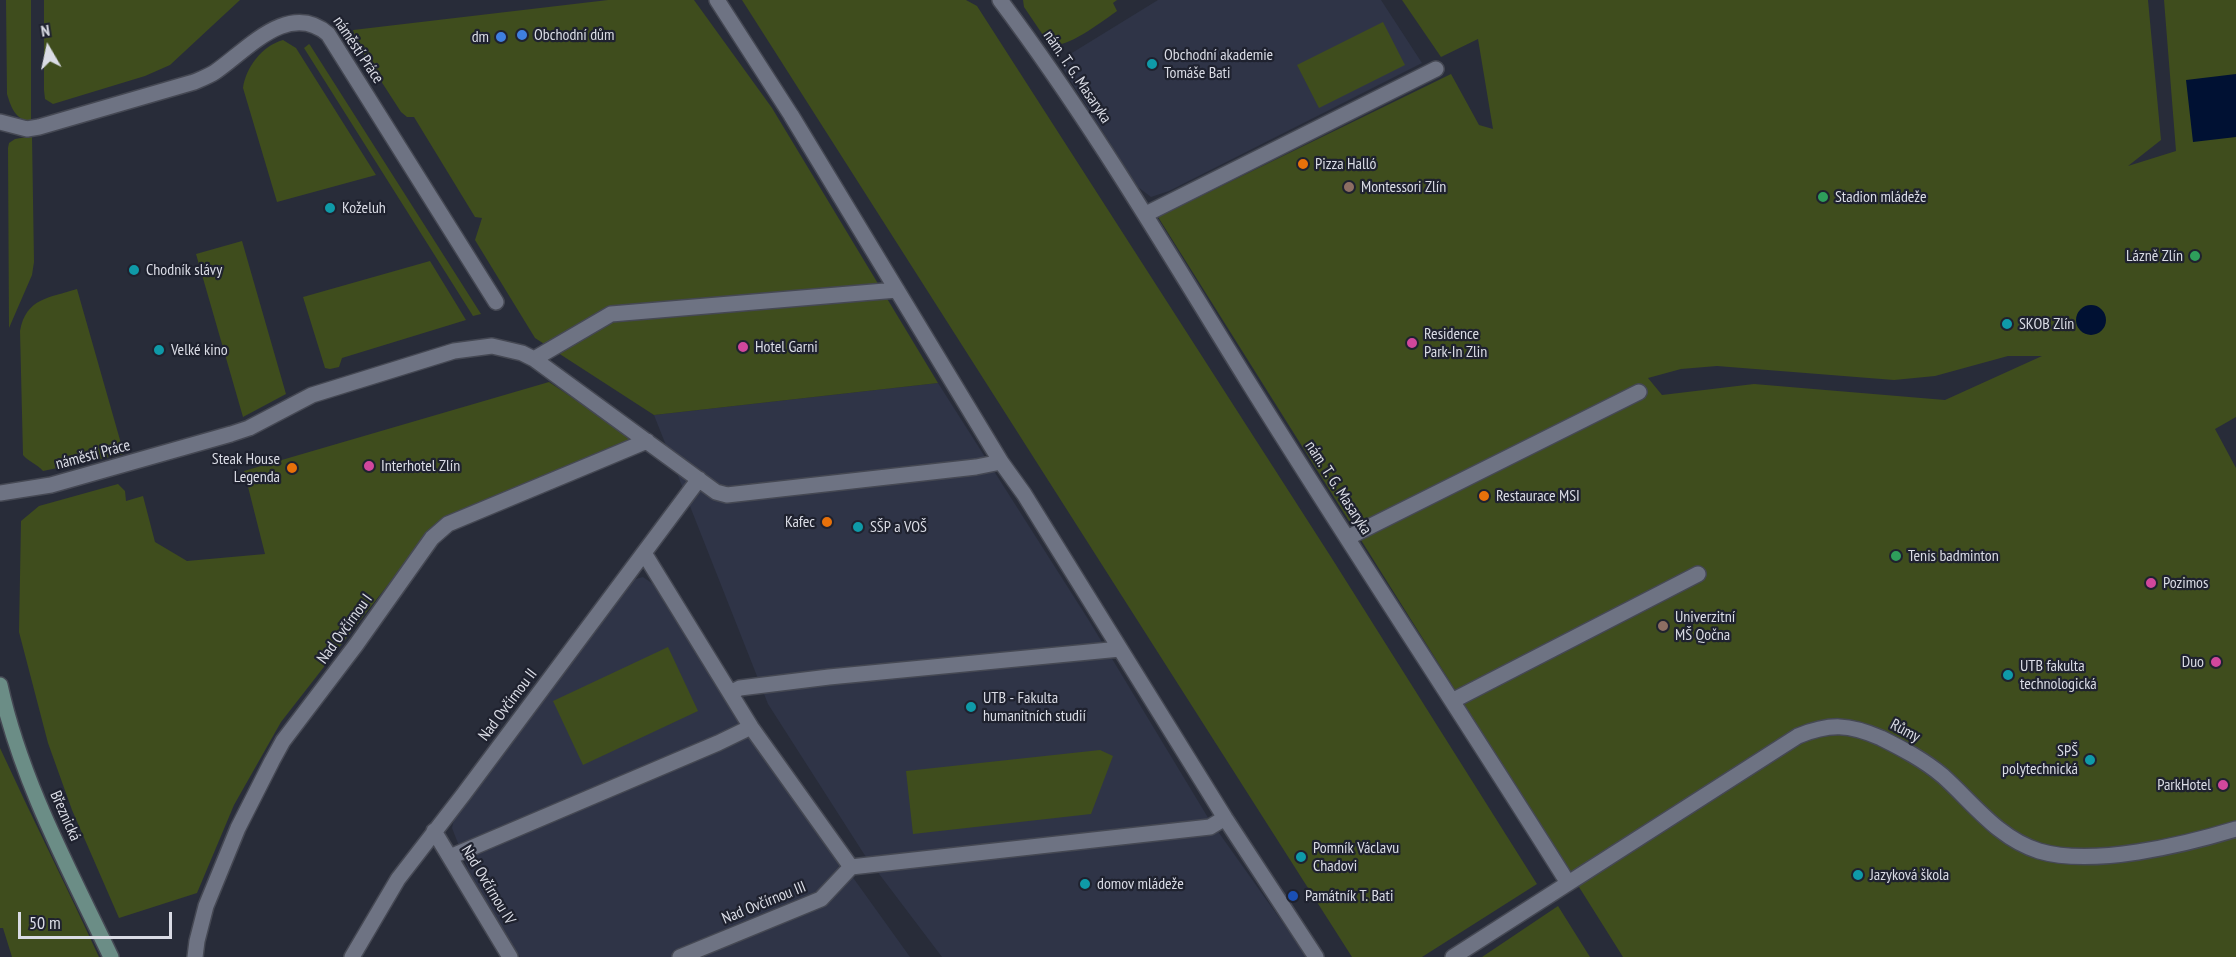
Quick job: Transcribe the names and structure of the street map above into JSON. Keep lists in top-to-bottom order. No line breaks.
{"streets":{"main road":["Březnická"],"street":["náměstí Práce","nám. T. G. Masaryka","Nad Ovčírnou I","Nad Ovčírnou II","Růmy","Nad Ovčírnou IV","Nad Ovčírnou III"]},"crossings":[["náměstí Práce","Nad Ovčírnou I"],["náměstí Práce","Nad Ovčírnou II"],["nám. T. G. Masaryka","Růmy"],["Nad Ovčírnou II","Nad Ovčírnou IV"]],"places":["Obchodní dům","dm","Obchodní akademie Tomáše Bati","Pizza Halló","Montessori Zlín","Stadion mládeže","Koželuh","Lázně Zlín","Chodník slávy","SKOB Zlín","Residence Park-In Zlin","Hotel Garni","Velké kino","Interhotel Zlín","Steak House Legenda","Restaurace MSI","Kafec","SŠP a VOŠ","Tenis badminton","Pozimos","Univerzitní MŠ Qočna","Duo","UTB fakulta technologická","UTB - Fakulta humanitních studií","SPŠ polytechnická","ParkHotel","Pomník Václavu Chadovi","Jazyková škola","domov mládeže","Památník T. Bati"],"scale_bar":"50 m","north":"top"}
